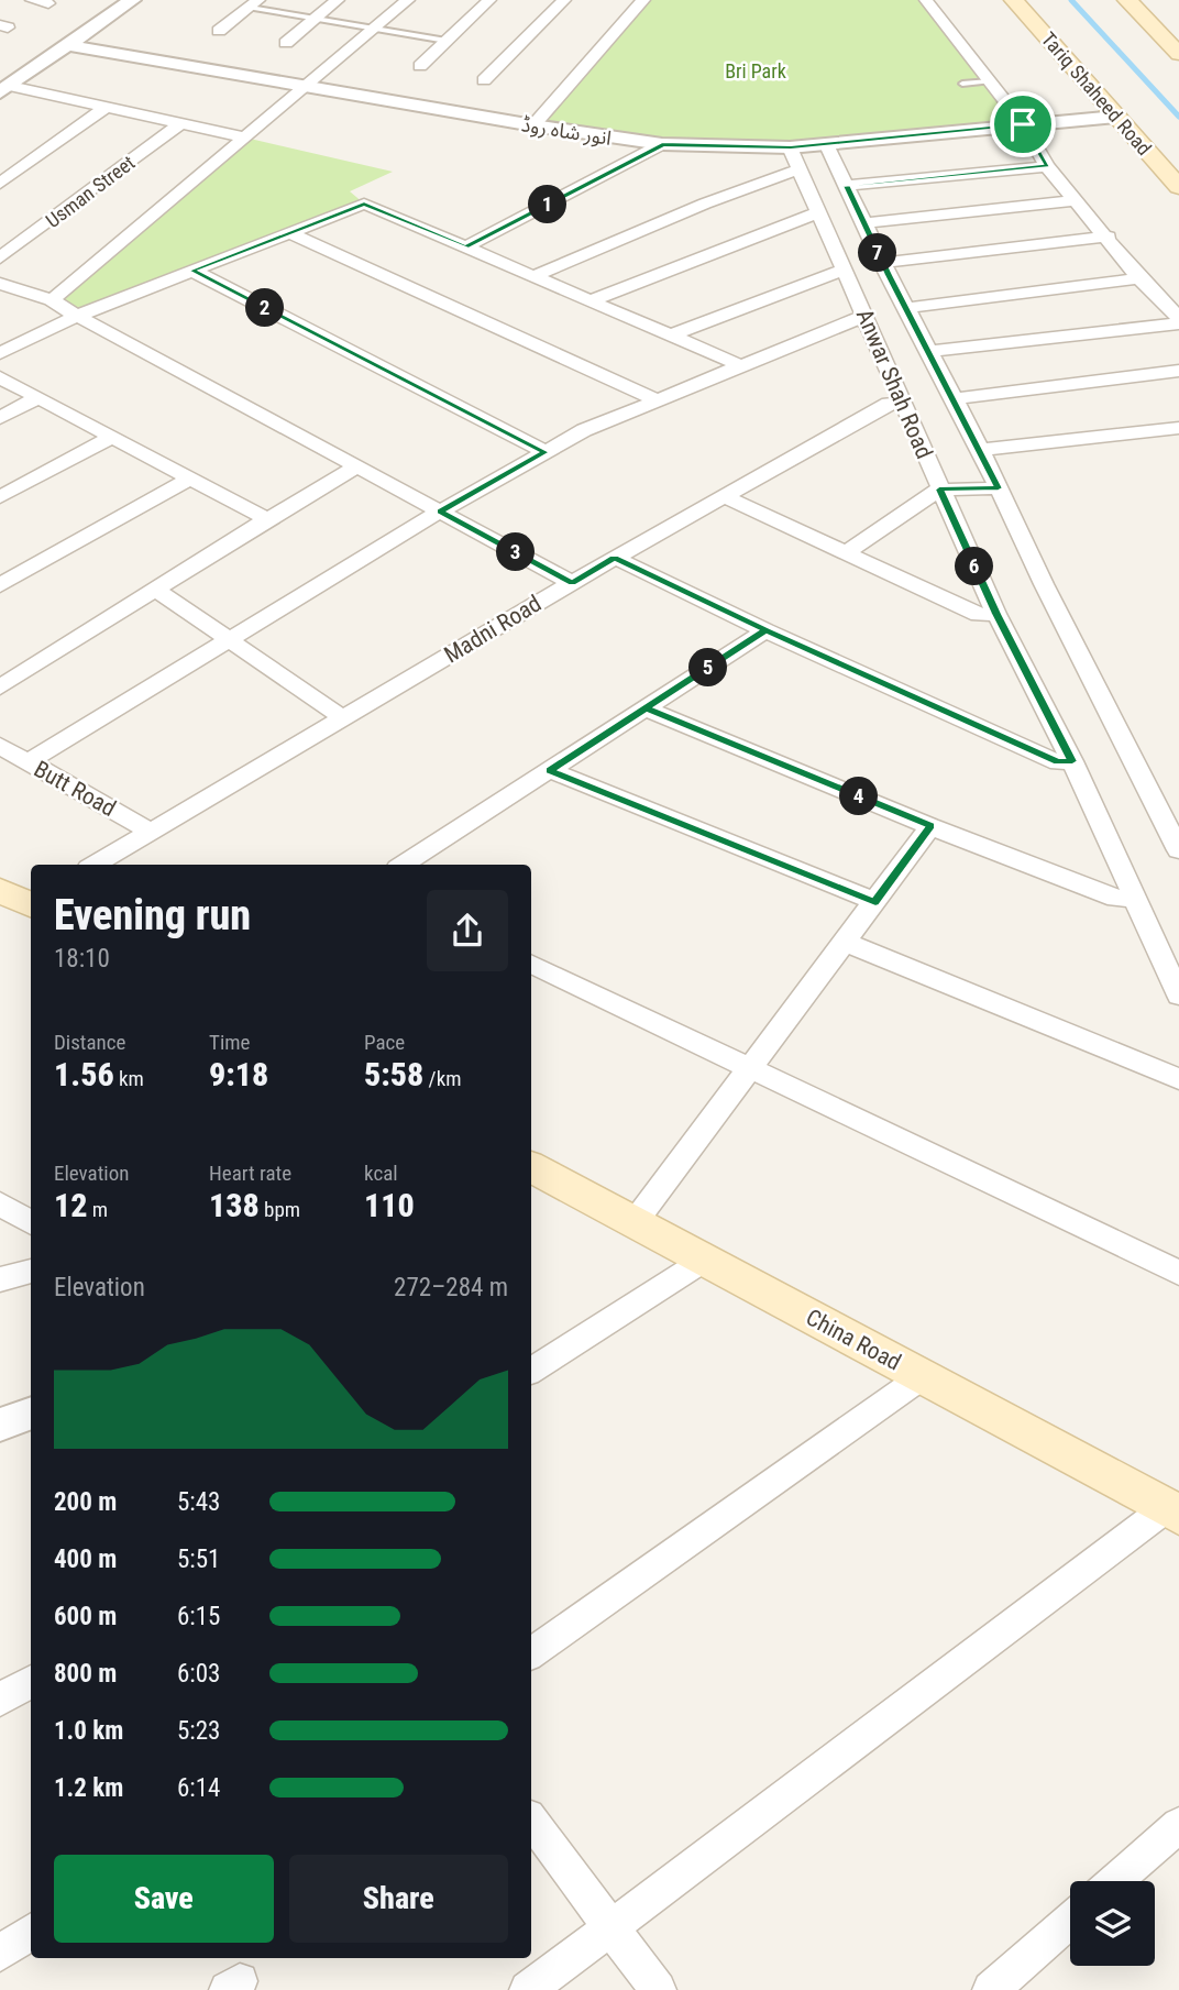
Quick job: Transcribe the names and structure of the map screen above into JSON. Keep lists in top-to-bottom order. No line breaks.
{"streets":{"main road":["Tariq Shaheed Road","China Road"],"street":["انور شاہ روڈ","Usman Street","Anwar Shah Road","Madni Road","Butt Road"]},"crossings":[["Tariq Shaheed Road","انور شاہ روڈ"],["انور شاہ روڈ","Anwar Shah Road"],["Anwar Shah Road","Madni Road"],["Madni Road","Butt Road"]],"parks":["Bri Park"],"page":{"pins":["1","7","2","3","6","5","4"],"heading":["Evening run","18:10"],"stats":[["Distance","1.56 km"],["Time","9:18"],["Pace","5:58 /km"],["Elevation","12 m"],["Heart rate","138 bpm"],["kcal","110"]],"chart":["Elevation","272–284 m"],"list":[{"name":"200 m","note":"5:43"},{"name":"400 m","note":"5:51"},{"name":"600 m","note":"6:15"},{"name":"800 m","note":"6:03"},{"name":"1.0 km","note":"5:23"},{"name":"1.2 km","note":"6:14"}],"buttons":["Save","Share"]}}
